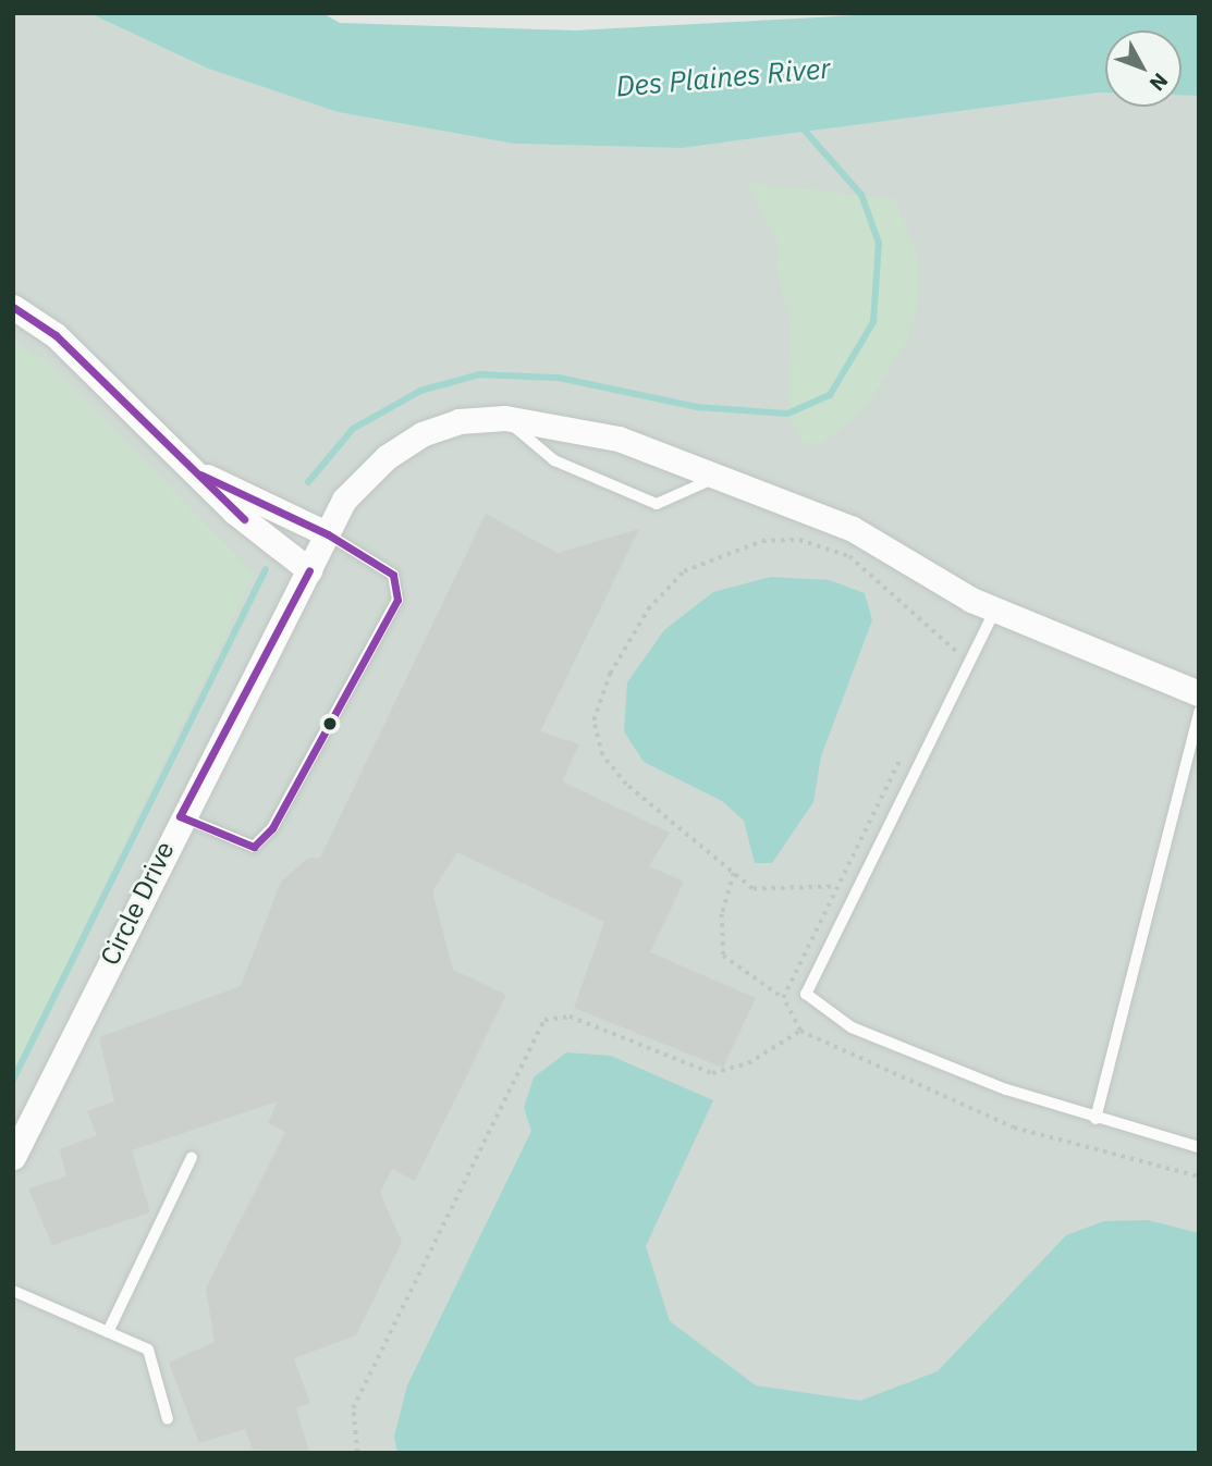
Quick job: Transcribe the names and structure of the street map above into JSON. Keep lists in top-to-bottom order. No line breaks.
{"streets":{"street":["Circle Drive"]},"water":["Des Plaines River"],"north":"bottom right"}
